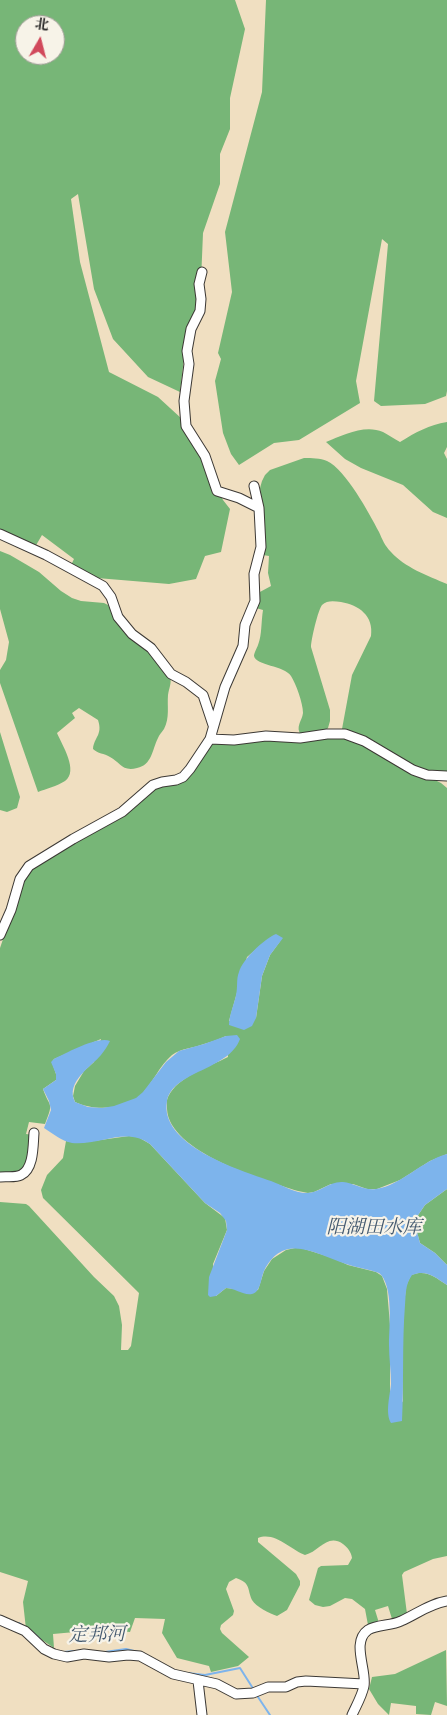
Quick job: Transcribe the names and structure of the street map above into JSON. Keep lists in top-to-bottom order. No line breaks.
{"water":["阳湖田水库","定邦河"],"north":"top"}
